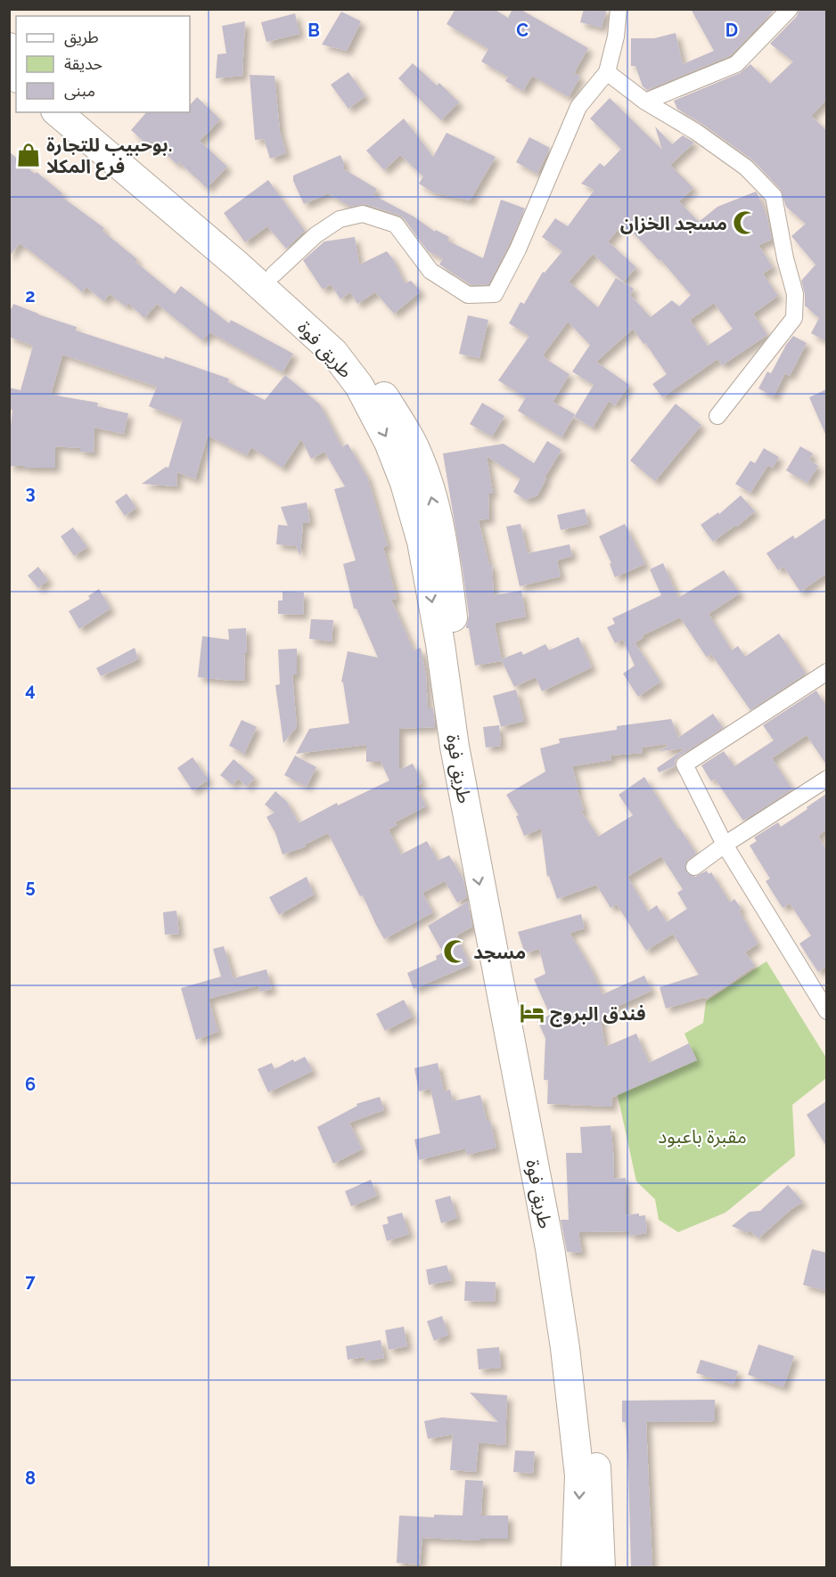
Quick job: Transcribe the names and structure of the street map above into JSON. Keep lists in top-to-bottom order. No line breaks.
{"streets":{"highway":["طريق فوة"]},"parks":["مقبرة باعبود"],"places":{"shop":["بوحبيب للتجارة. فرع المكلا"],"mosque":["مسجد الخزان","مسجد"],"hotel":["فندق البروج"]},"legend":["طريق","حديقة","مبنى"],"grid":{"columns":["B","C","D"],"rows":["2","3","4","5","6","7","8"]}}
